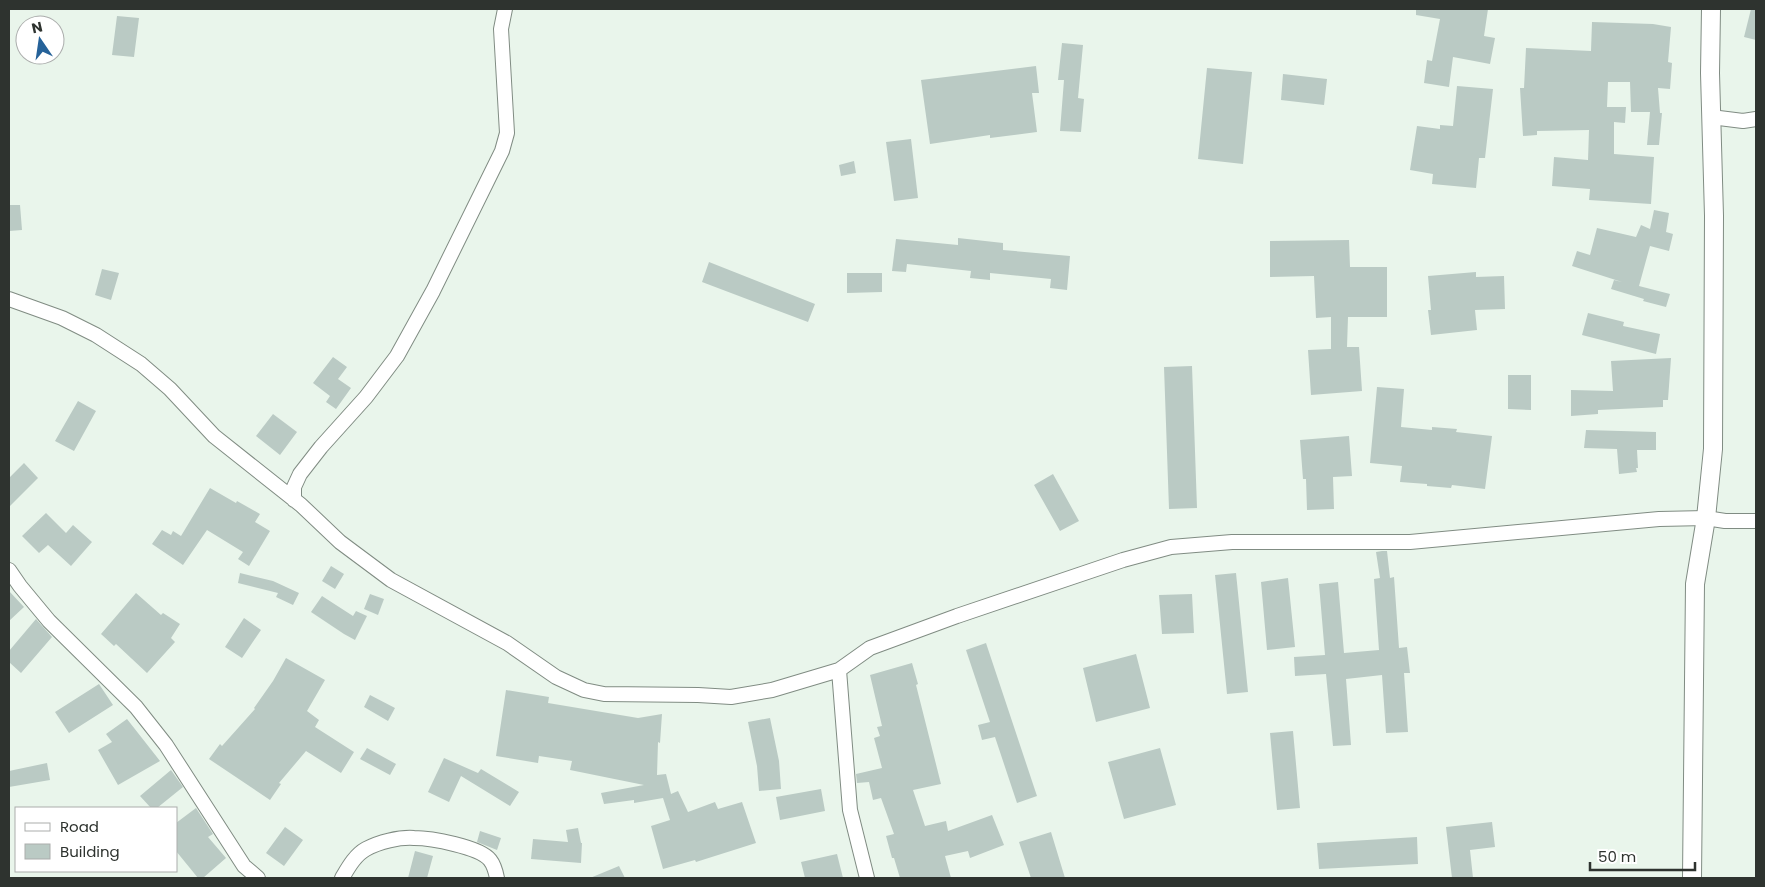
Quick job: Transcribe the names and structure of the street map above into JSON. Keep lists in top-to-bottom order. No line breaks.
{"legend":["Road","Building"],"scale_bar":"50 m","north":"top"}
